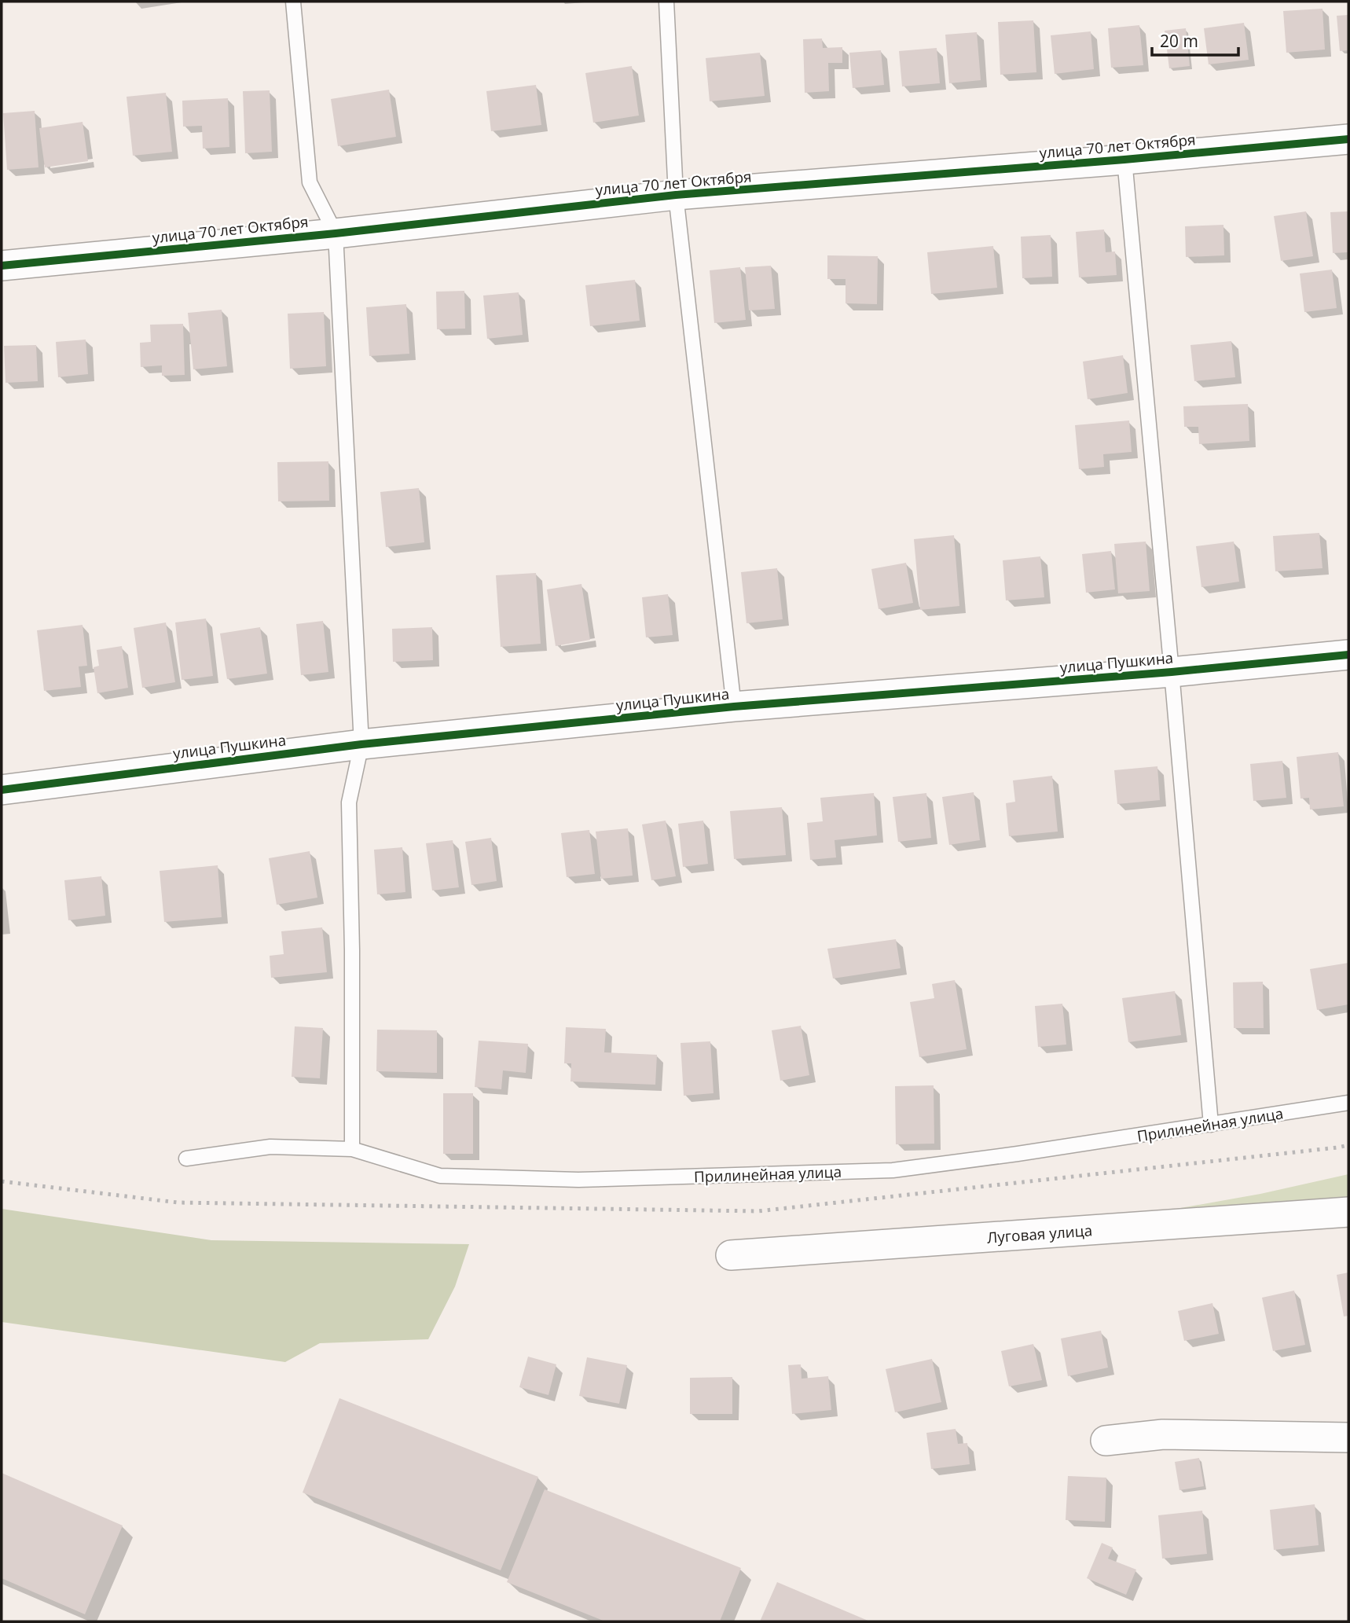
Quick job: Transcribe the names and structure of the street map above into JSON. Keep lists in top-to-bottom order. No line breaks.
{"streets":{"street":["улица 70 лет Октября","улица Пушкина","Луговая улица"],"lane":["Прилинейная улица"]},"scale_bar":"20 m"}
